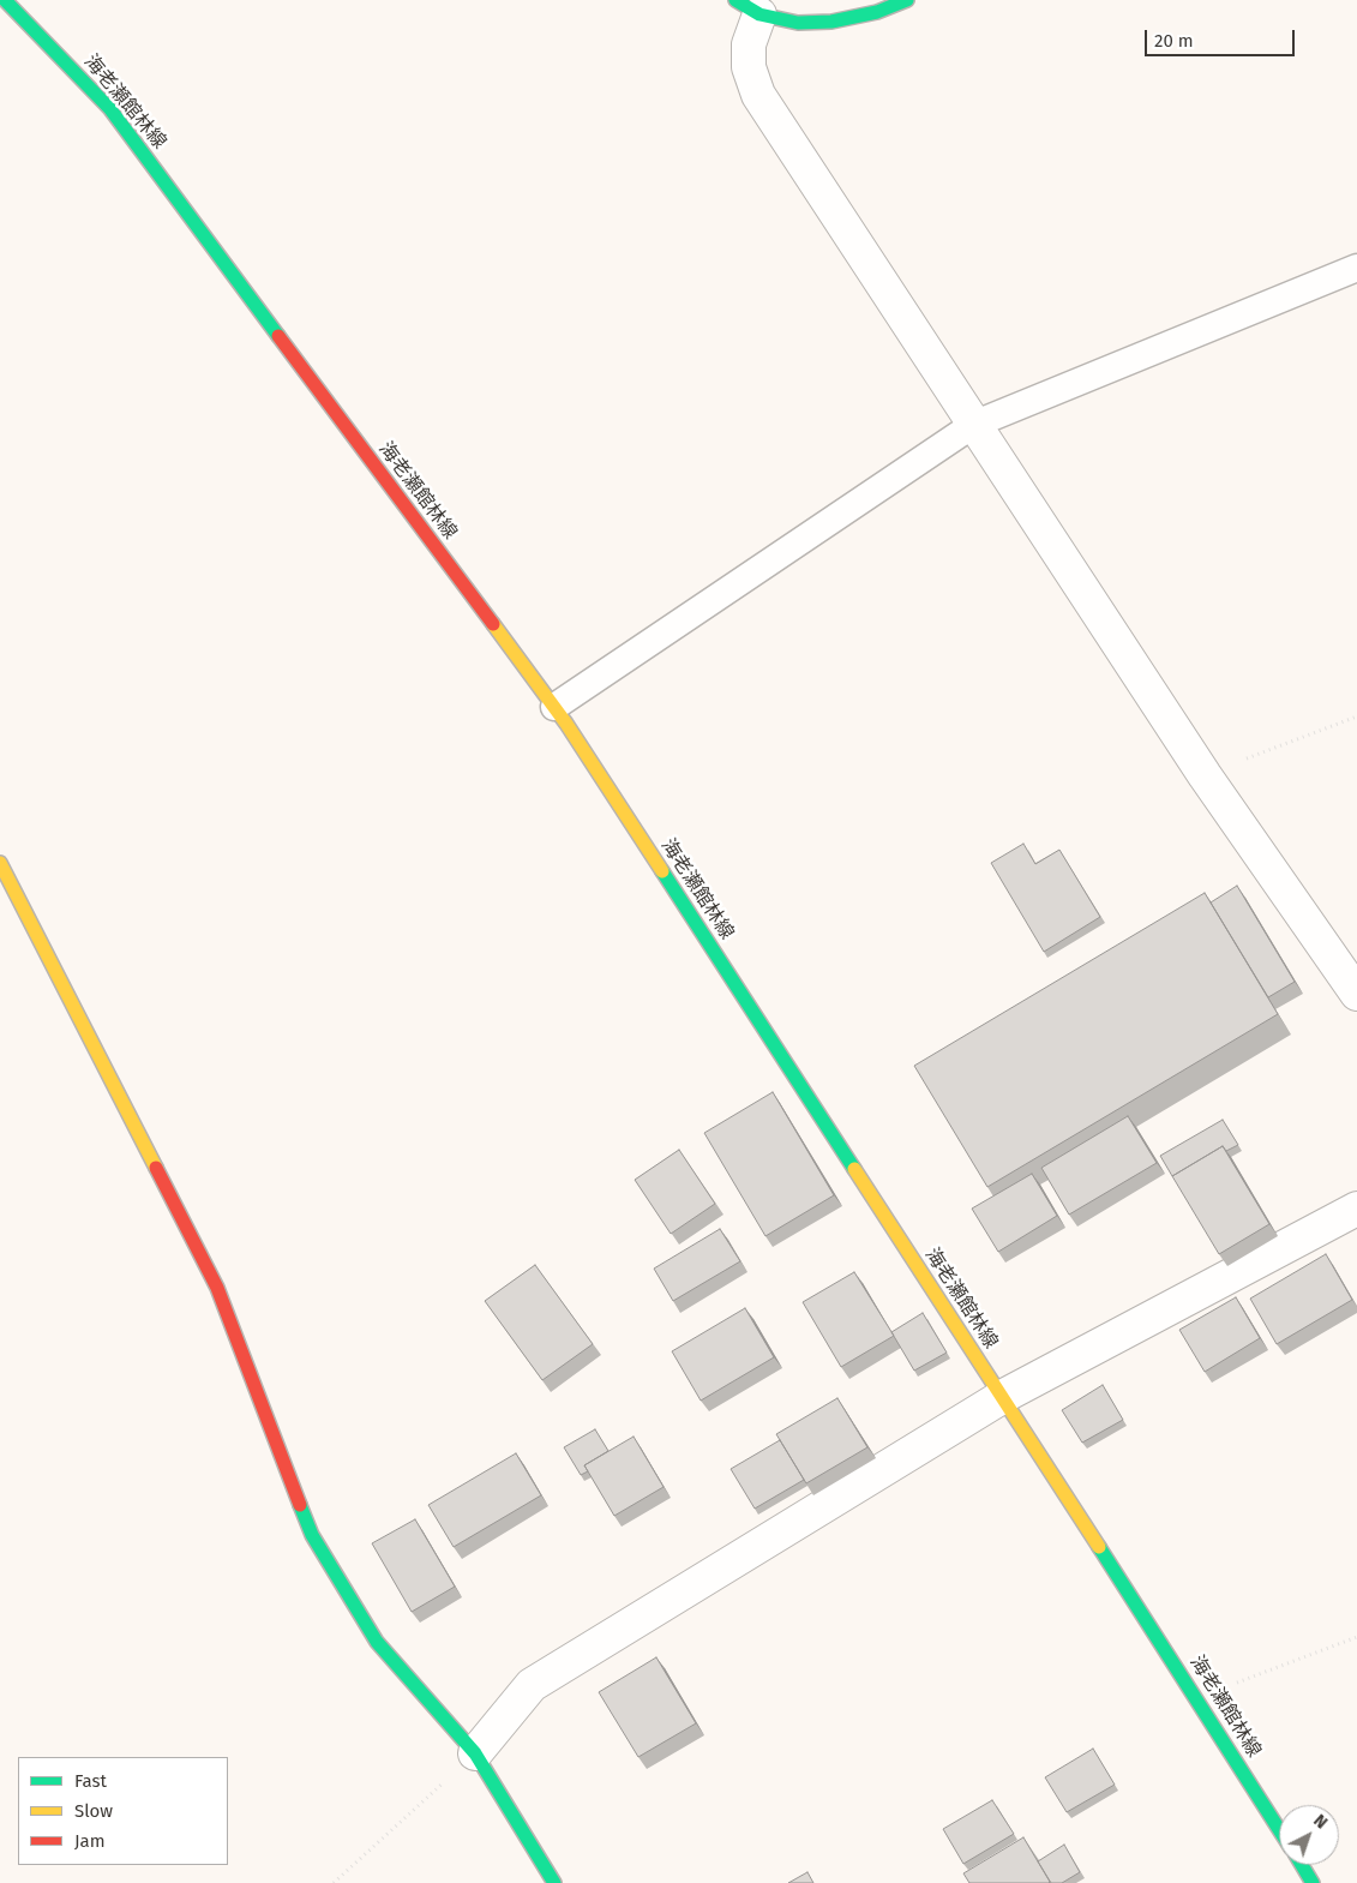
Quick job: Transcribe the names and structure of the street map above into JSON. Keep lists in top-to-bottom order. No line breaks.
{"streets":{"main road":["海老瀬館林線"]},"legend":["Fast","Slow","Jam"],"scale_bar":"20 m","north":"top right"}
